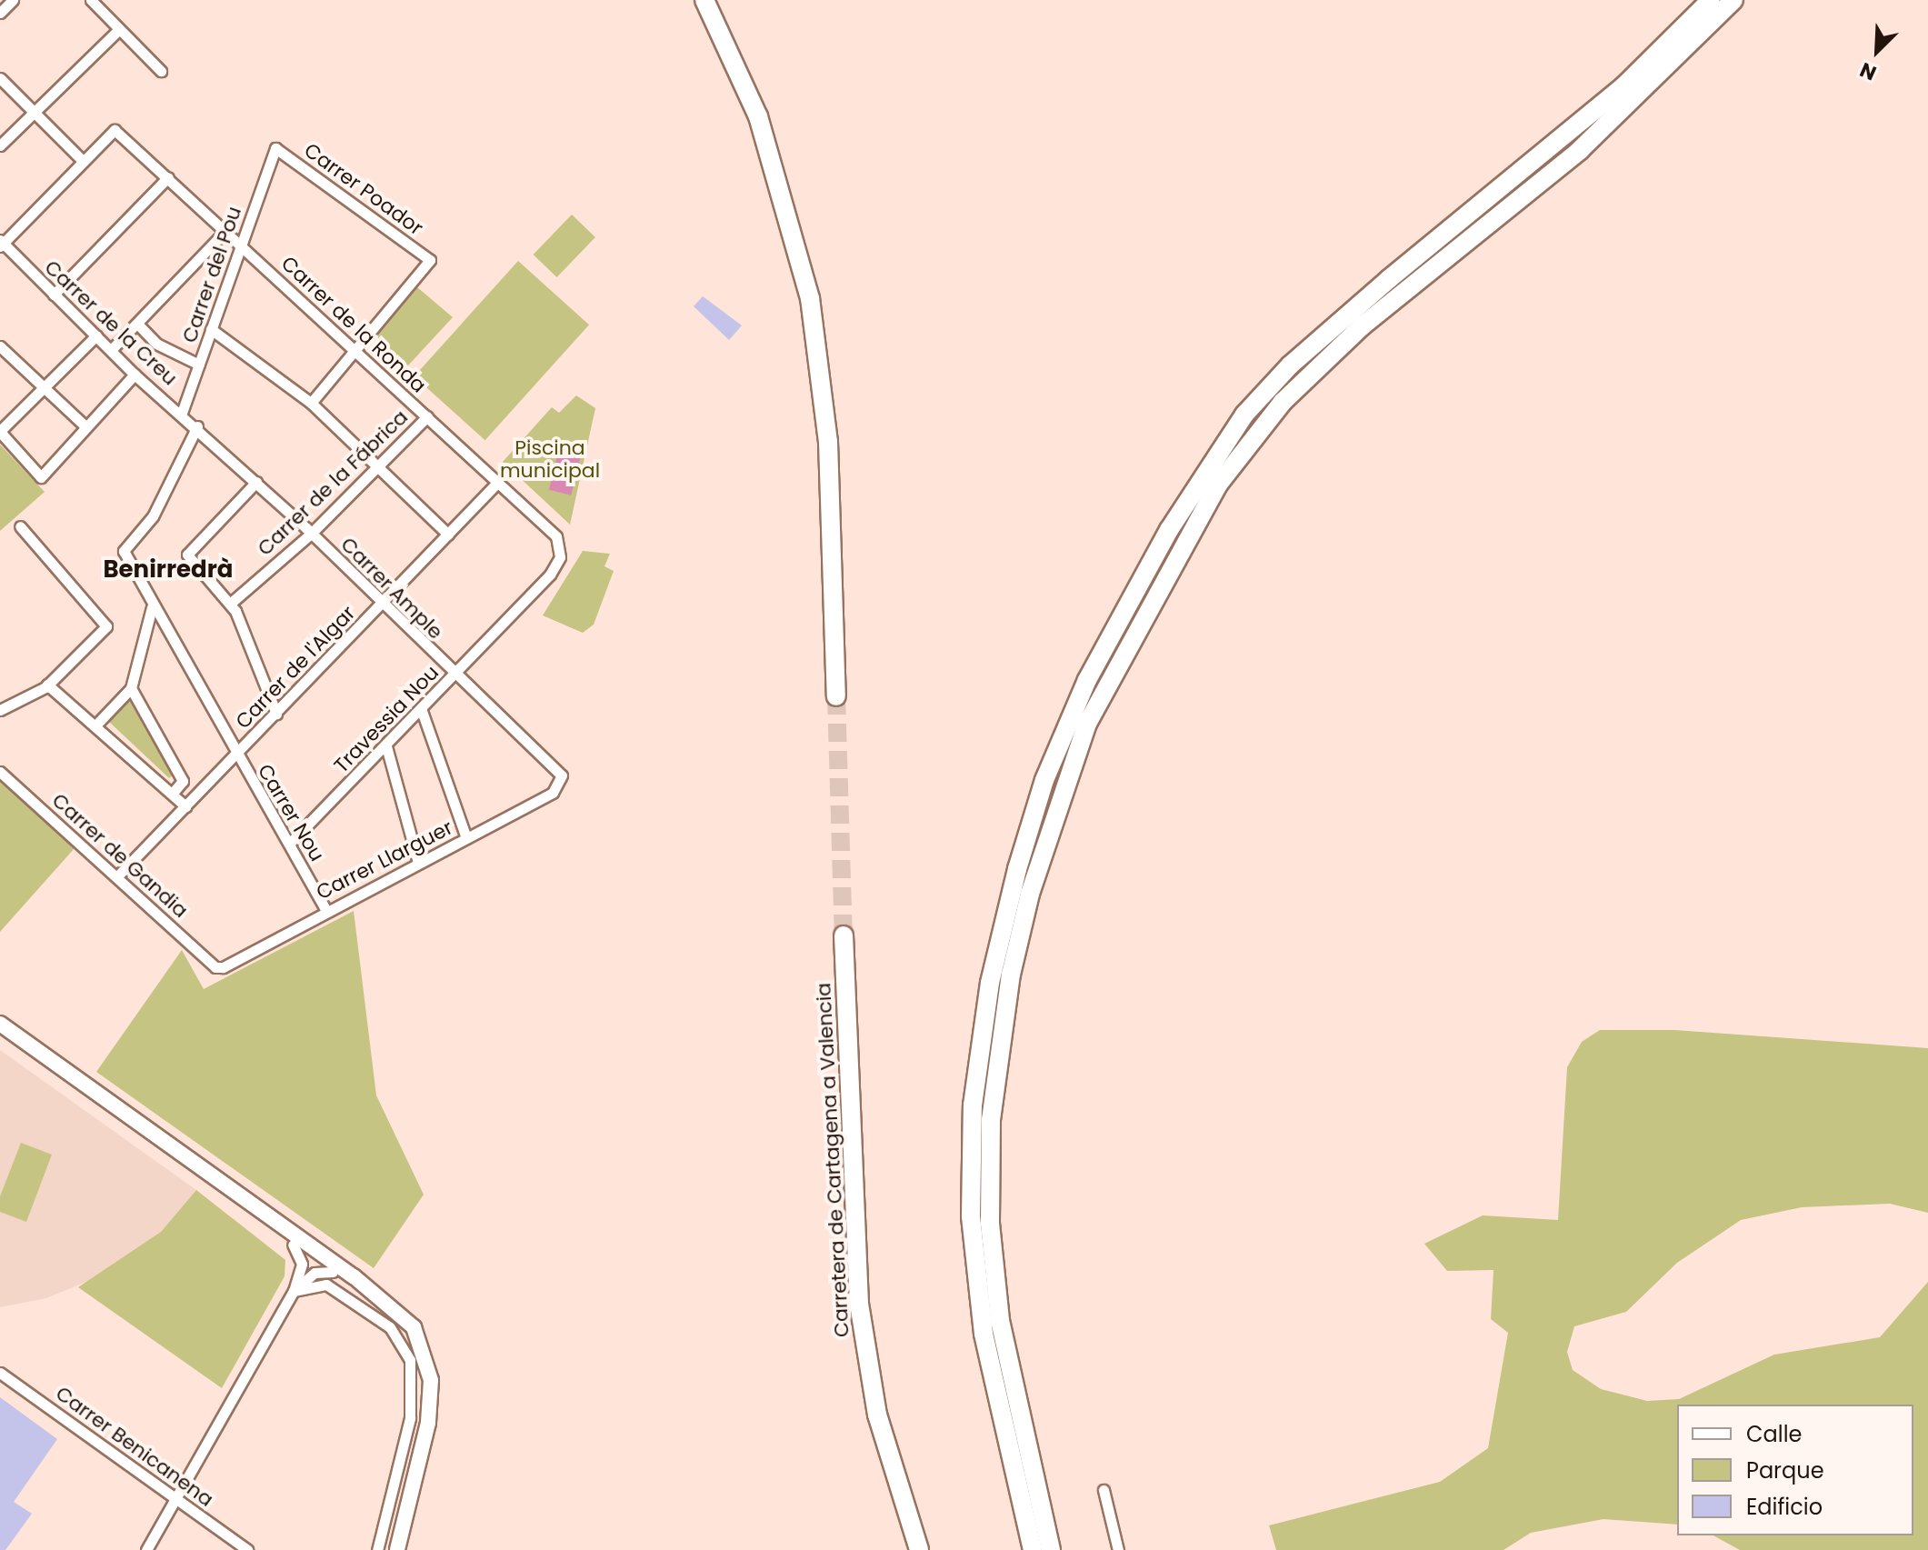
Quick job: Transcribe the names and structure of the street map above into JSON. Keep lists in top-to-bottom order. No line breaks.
{"streets":{"highway":["Carretera de Cartagena a Valencia"],"street":["Carrer Poador","Carrer del Pou","Carrer de la Creu","Carrer de la Ronda","Carrer de la Fábrica","Carrer Ample","Carrer de l'Algar","Travessia Nou","Carrer Nou","Carrer de Gandia","Carrer Llarguer","Carrer Benicanena"]},"crossings":[["Carrer Poador","Carrer del Pou"],["Carrer Poador","Carrer de la Ronda"],["Carrer del Pou","Carrer de la Creu"],["Carrer del Pou","Carrer de la Ronda"],["Carrer de la Creu","Carrer Ample"],["Carrer de la Creu","Carrer Nou"],["Carrer de la Ronda","Carrer de la Fábrica"],["Carrer de la Ronda","Carrer de l'Algar"],["Carrer de la Ronda","Travessia Nou"],["Carrer de la Fábrica","Carrer Ample"],["Carrer Ample","Carrer de l'Algar"],["Carrer Ample","Travessia Nou"],["Carrer Ample","Carrer Nou"],["Carrer Ample","Carrer Llarguer"],["Carrer de l'Algar","Carrer Nou"],["Carrer de l'Algar","Carrer de Gandia"],["Travessia Nou","Carrer Nou"],["Carrer Nou","Carrer Llarguer"],["Carrer de Gandia","Carrer Llarguer"]],"districts":["Benirredrà"],"parks":["Piscina municipal"],"legend":["Calle","Parque","Edificio"],"north":"bottom left"}
